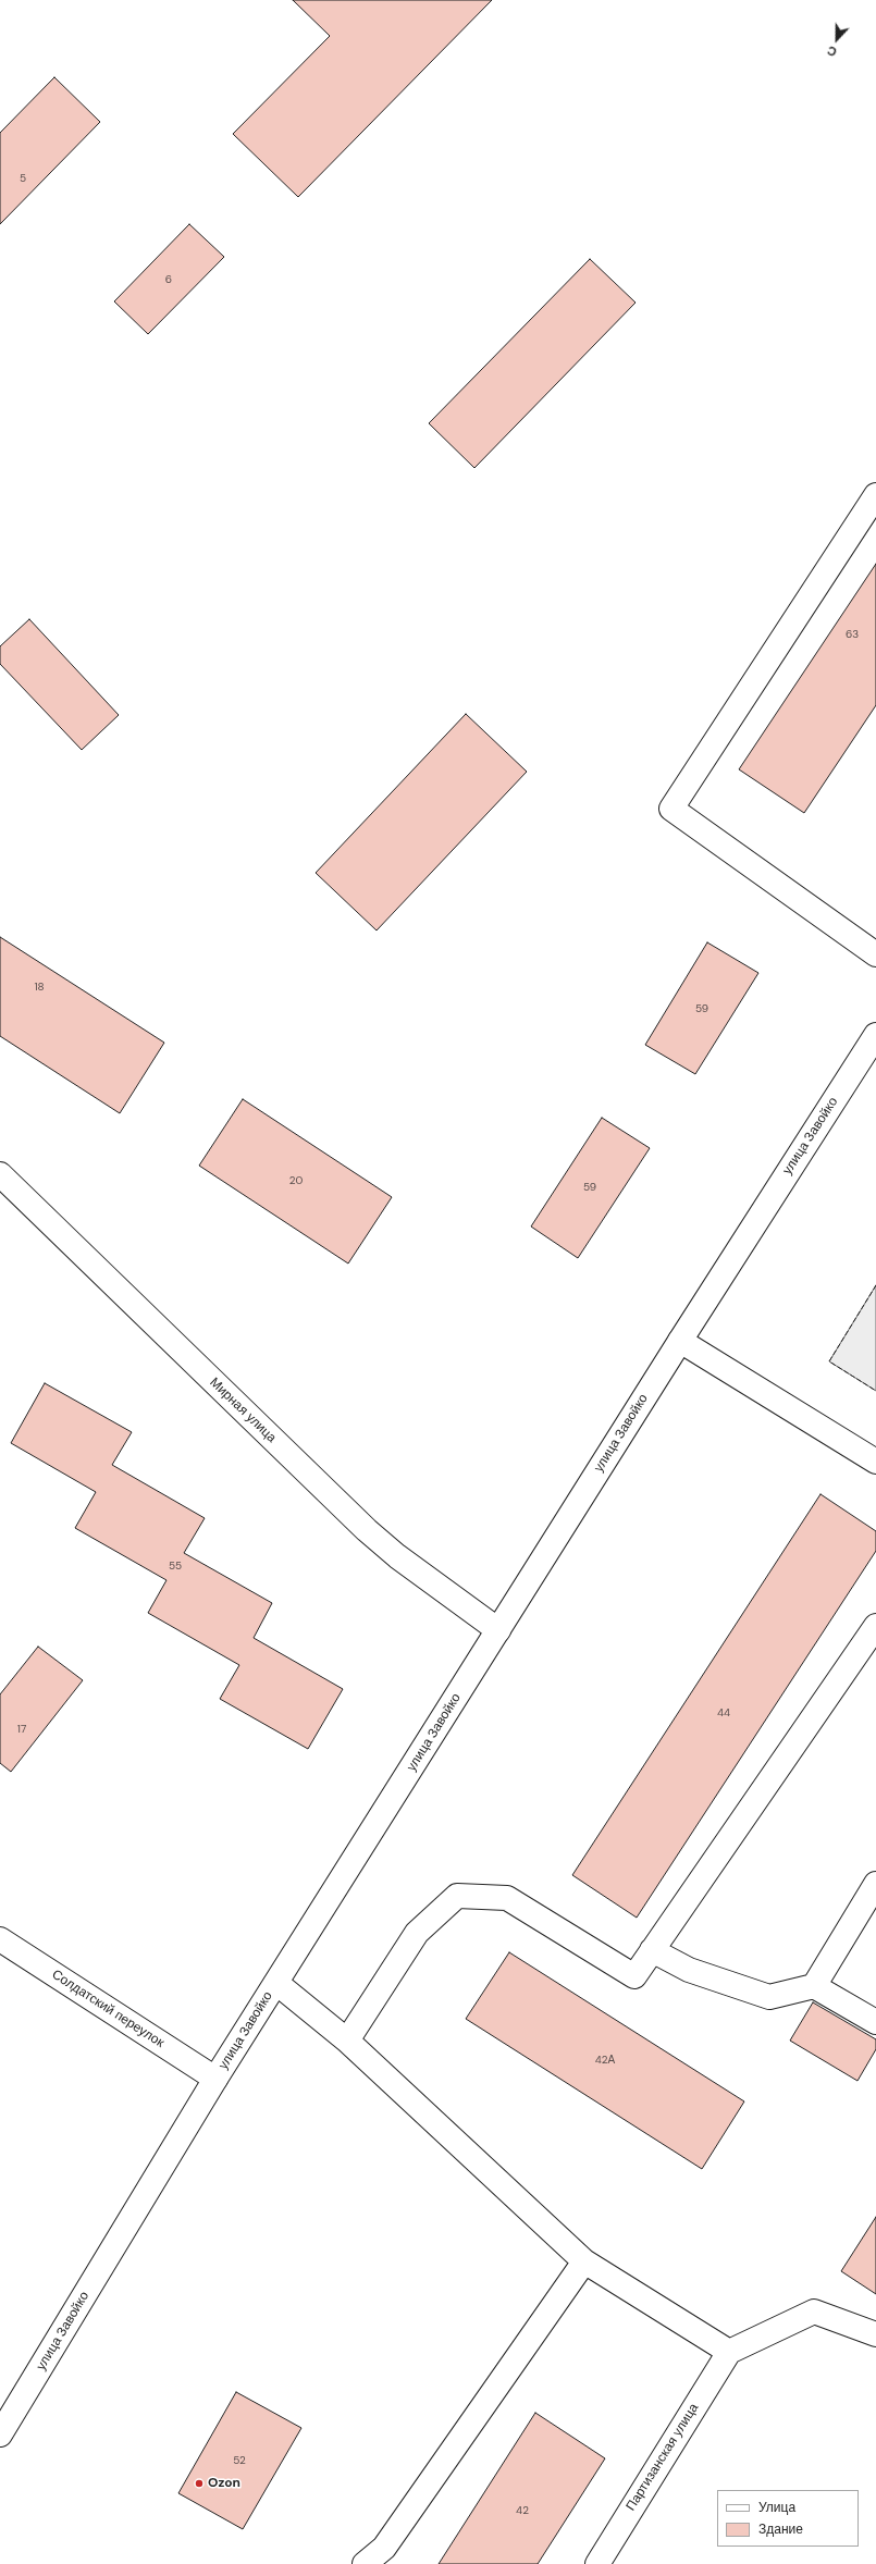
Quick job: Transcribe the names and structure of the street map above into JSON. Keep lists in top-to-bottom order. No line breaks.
{"streets":{"main road":["улица Завойко","Мирная улица","Солдатский переулок","Партизанская улица"]},"crossings":[["улица Завойко","Мирная улица"],["улица Завойко","Солдатский переулок"]],"places":["Ozon"],"house_numbers":["5","6","63","18","59","20","59","55","44","17","42А","52","42"],"legend":["Улица","Здание"],"north":"bottom"}
